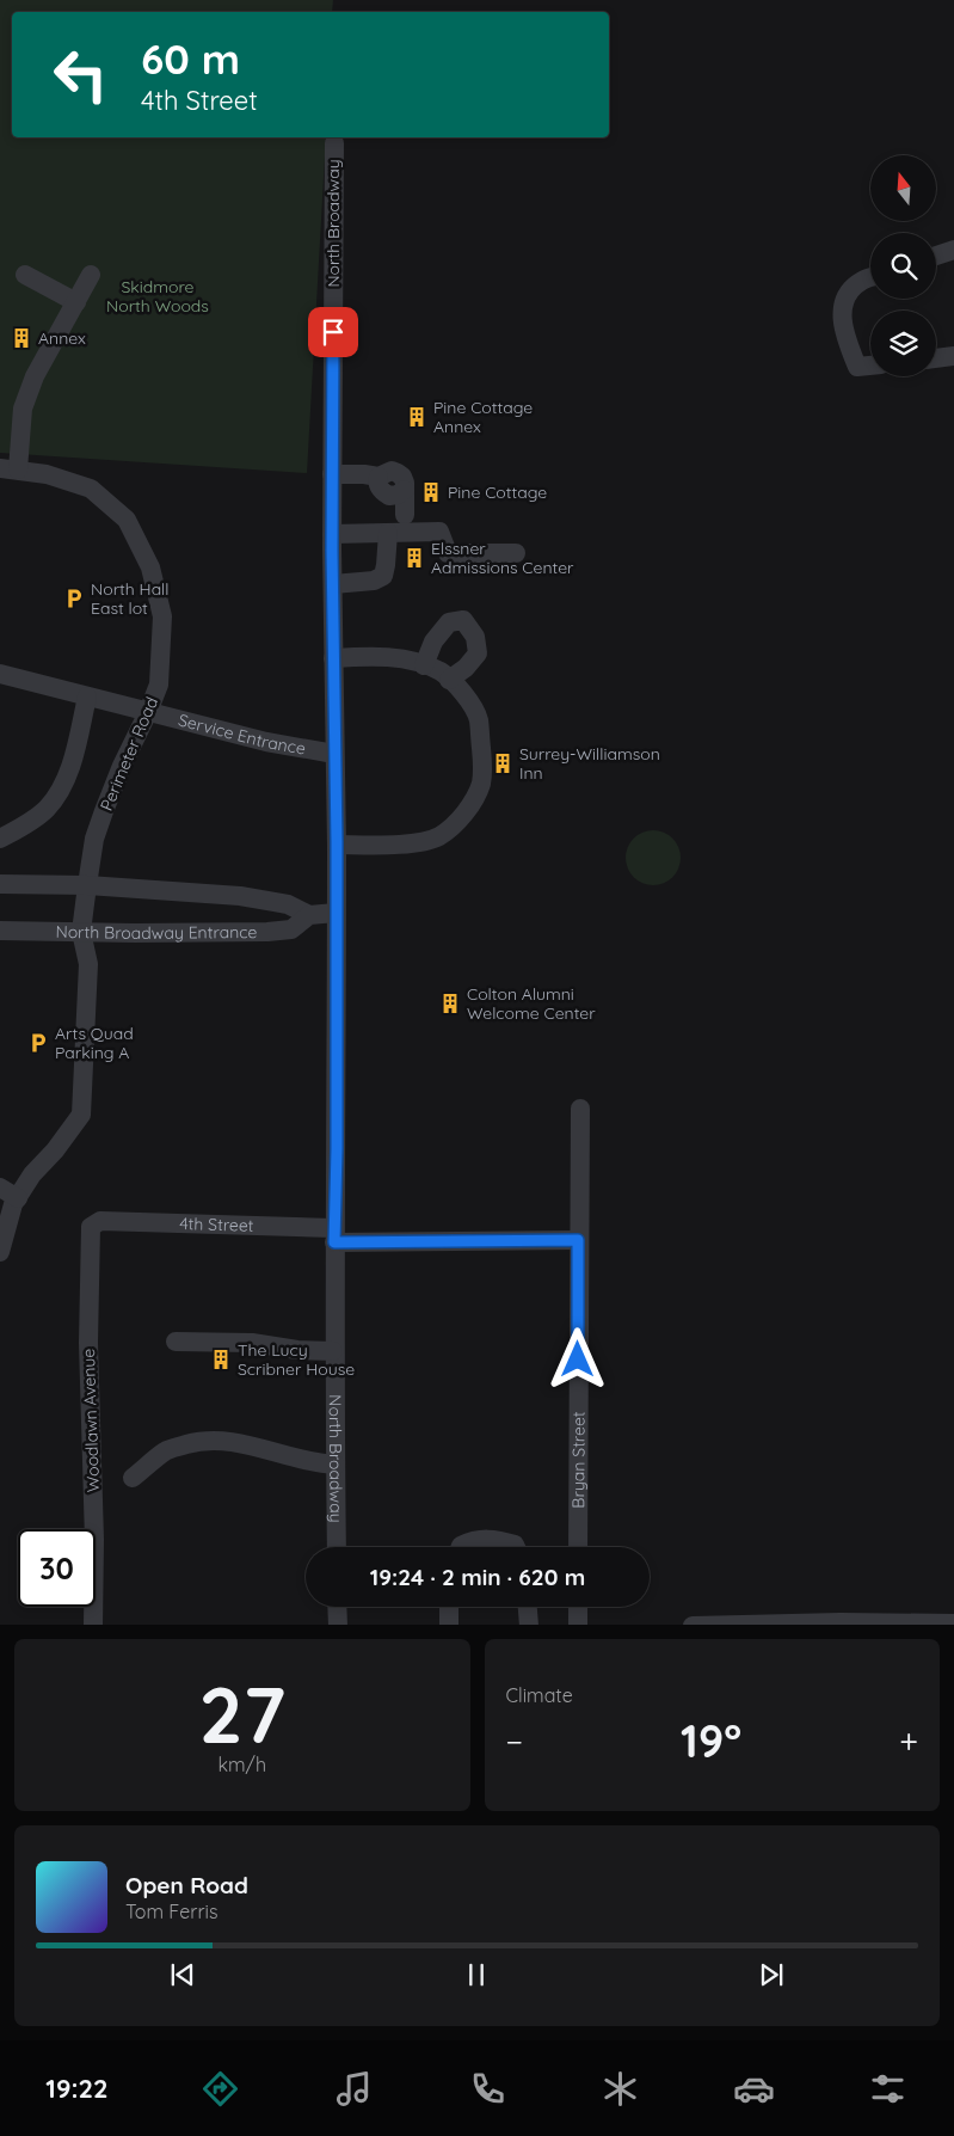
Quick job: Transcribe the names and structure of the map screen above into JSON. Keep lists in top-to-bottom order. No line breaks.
{"streets":{"street":["North Broadway","Service Entrance","Perimeter Road","North Broadway Entrance","4th Street","Woodlawn Avenue","Bryan Street"]},"crossings":[["North Broadway","Service Entrance"],["North Broadway","North Broadway Entrance"],["North Broadway","4th Street"],["Service Entrance","Perimeter Road"],["Perimeter Road","North Broadway Entrance"],["4th Street","Woodlawn Avenue"],["4th Street","Bryan Street"]],"parks":["Skidmore North Woods"],"places":{"building":["Annex","Pine Cottage Annex","Pine Cottage","Elssner Admissions Center","Surrey-Williamson Inn","Colton Alumni Welcome Center","The Lucy Scribner House"],"parking":["North Hall East lot","Arts Quad Parking A"]},"north":"top","page":{"turn":["60 m","4th Street"],"limit":"30","trip":"19:24 · 2 min · 620 m","tile":[["27","km/h"],"Climate"],"heat":["−","19°","+"],"song":["Open Road","Tom Ferris"],"tabs":"19:22"}}
